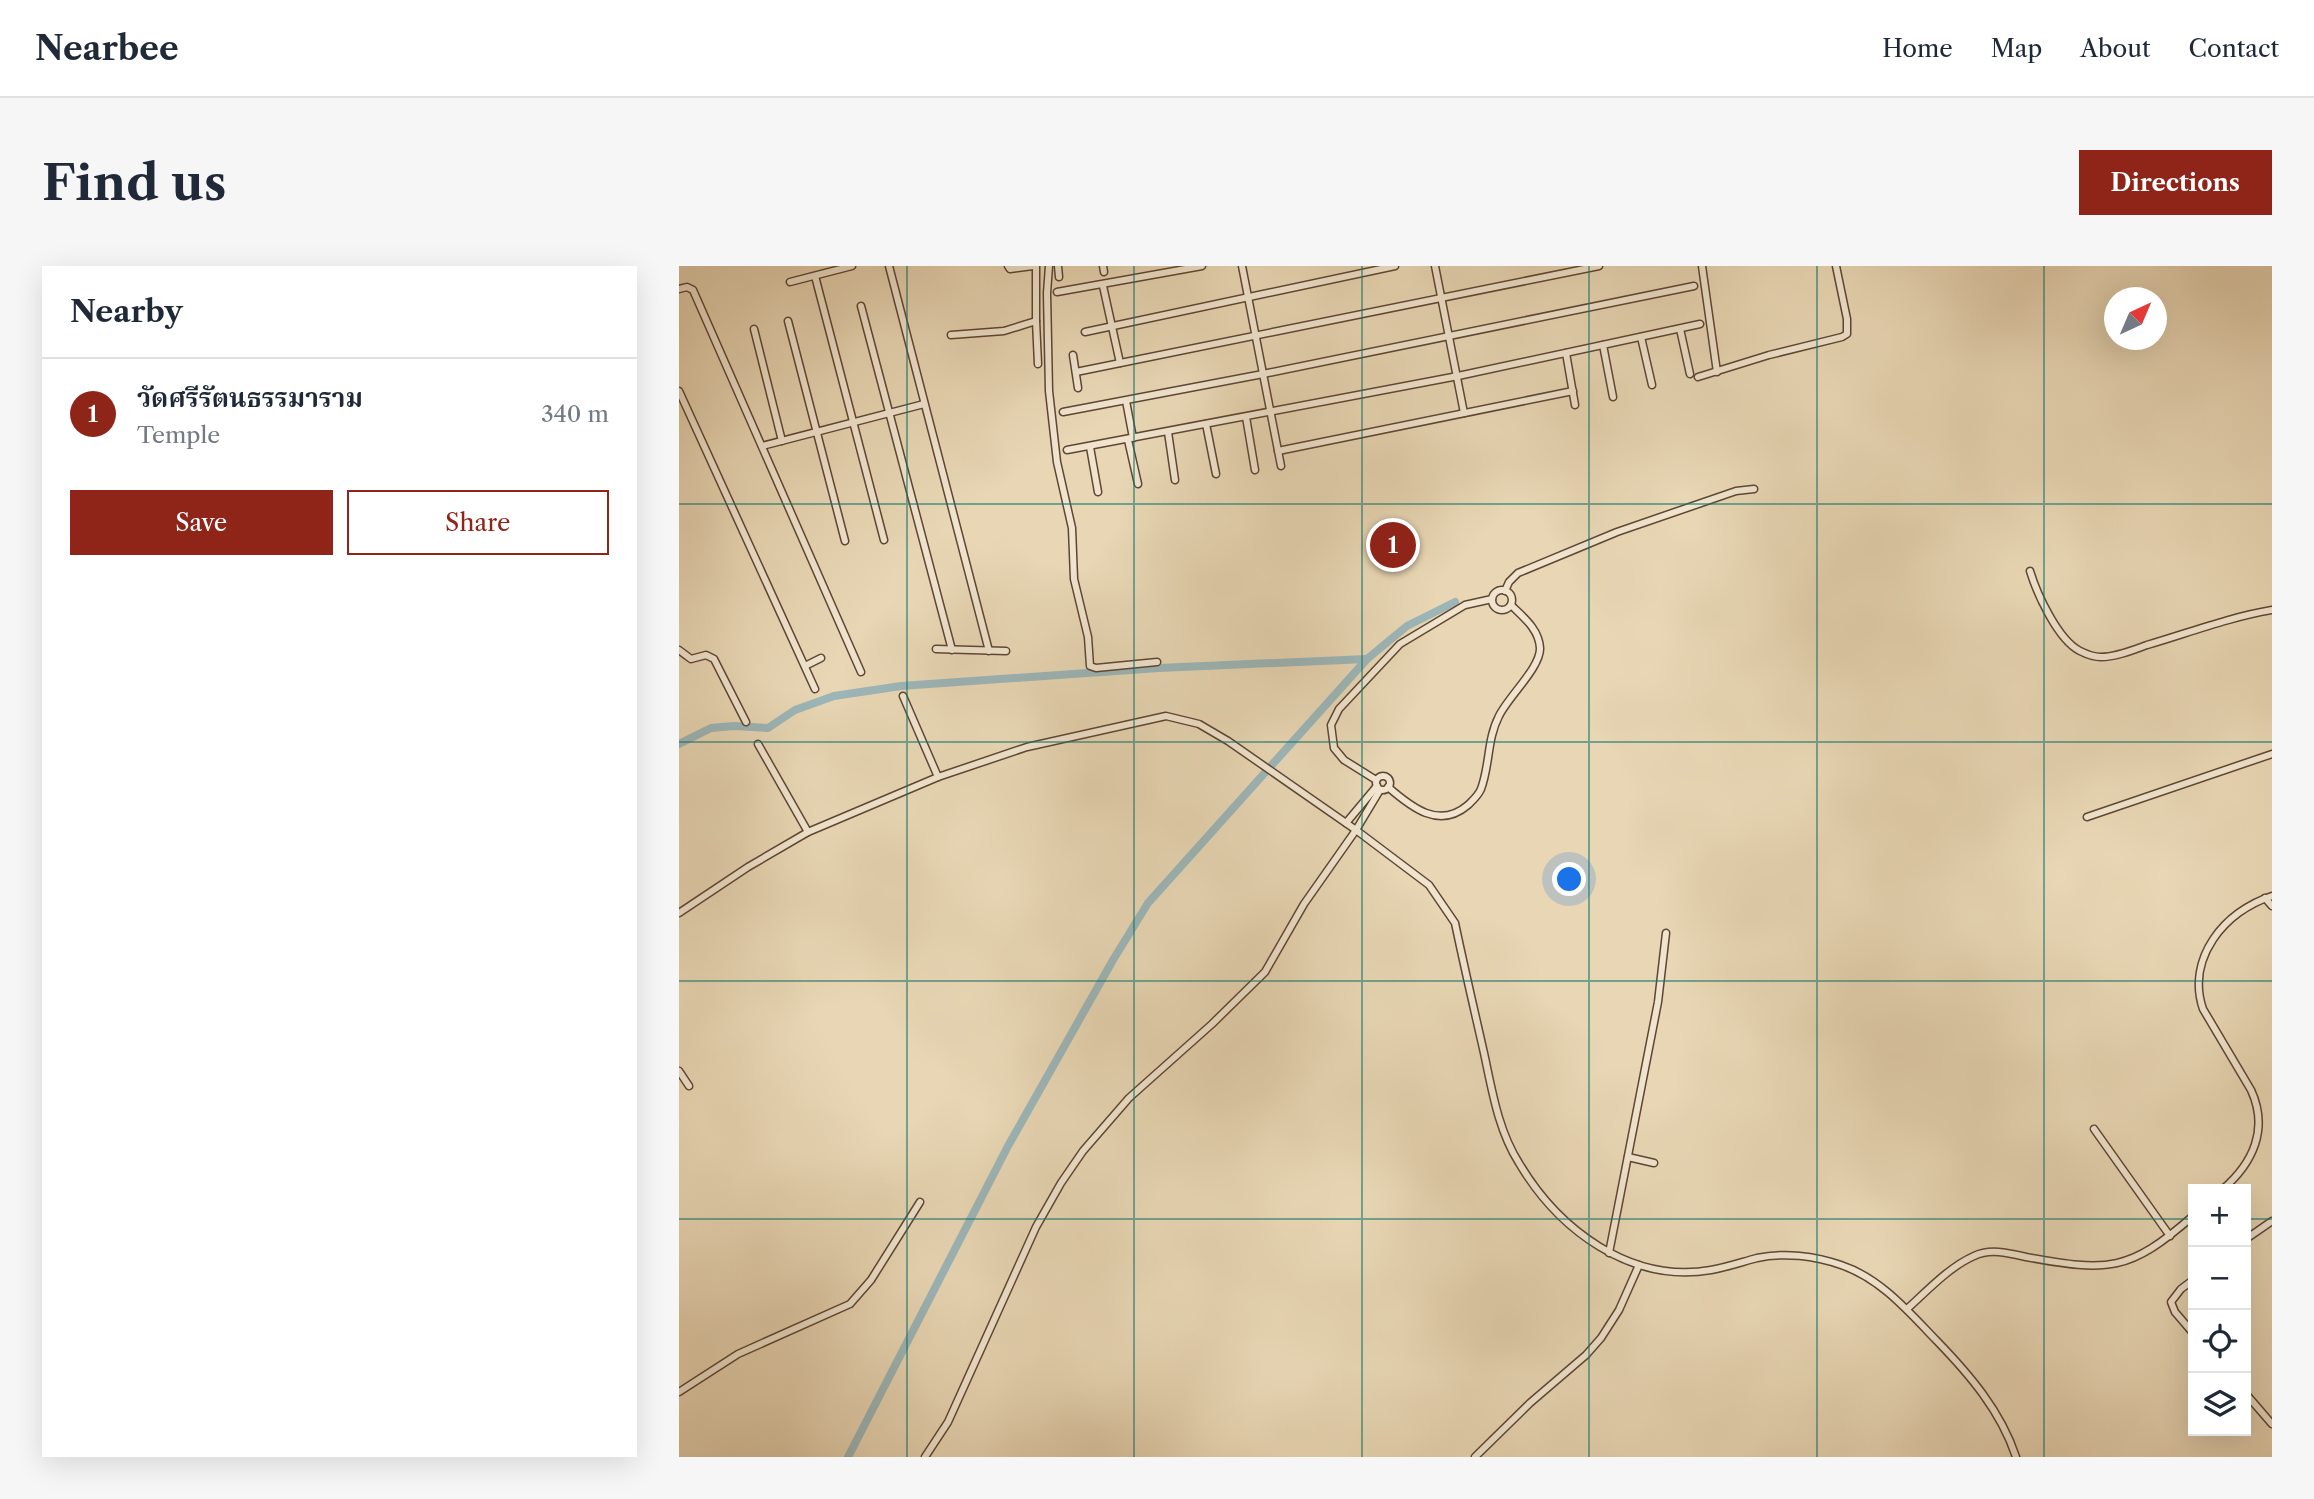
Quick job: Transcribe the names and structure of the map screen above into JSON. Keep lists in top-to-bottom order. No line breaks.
{"north":"top right","page":{"header":"Nearbee","nav":["Home","Map","About","Contact"],"buttons":["Directions",["Save","Share"]],"title":"Find us","heading":"Nearby","list":[{"mark":"1","name":"วัดศรีรัตนธรรมาราม","note":"Temple","value":"340 m"}],"pins":"1","map_buttons":["+","−"]}}
